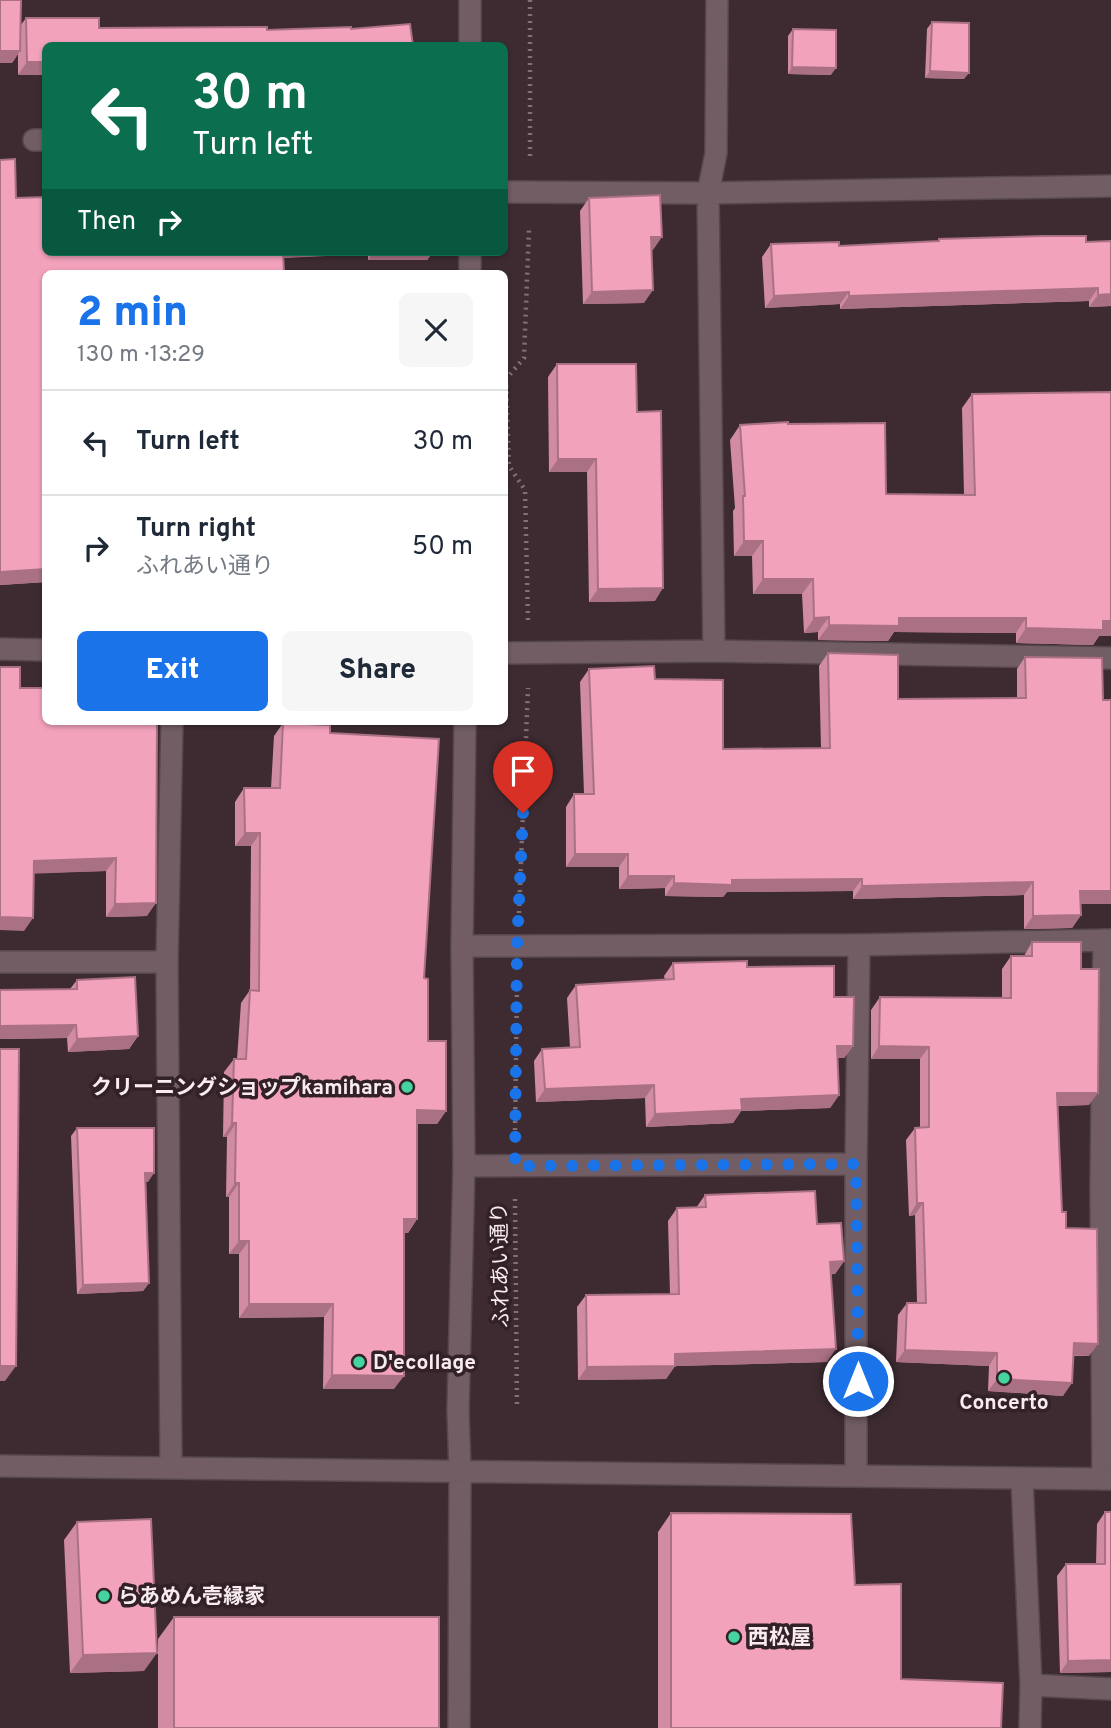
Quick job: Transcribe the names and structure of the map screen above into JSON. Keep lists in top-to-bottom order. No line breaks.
{"streets":{"path":["ふれあい通り"]},"places":["クリーニングショップkamihara","D'ecollage","Concerto","らあめん壱縁家","西松屋"],"page":{"turn":["30 m","Turn left"],"then":"Then","heading":["2 min","130 m · 13:29"],"list":[{"name":"Turn left","value":"30 m"},{"name":"Turn right","note":"ふれあい通り","value":"50 m"}],"buttons":["Exit","Share"]}}
